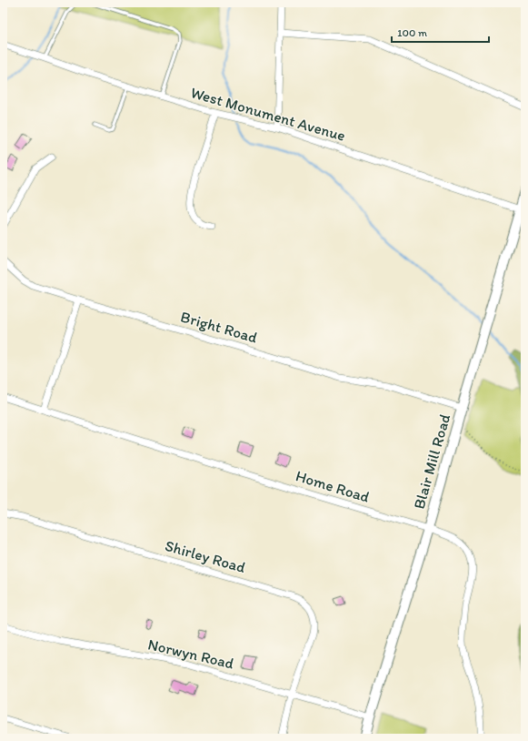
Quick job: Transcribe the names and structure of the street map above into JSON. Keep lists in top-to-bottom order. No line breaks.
{"streets":{"main road":["Blair Mill Road"],"street":["West Monument Avenue","Bright Road","Home Road","Shirley Road","Norwyn Road"]},"crossings":[["West Monument Avenue","Blair Mill Road"],["Bright Road","Blair Mill Road"],["Blair Mill Road","Home Road"],["Blair Mill Road","Norwyn Road"],["Shirley Road","Norwyn Road"]],"scale_bar":"100 m"}
